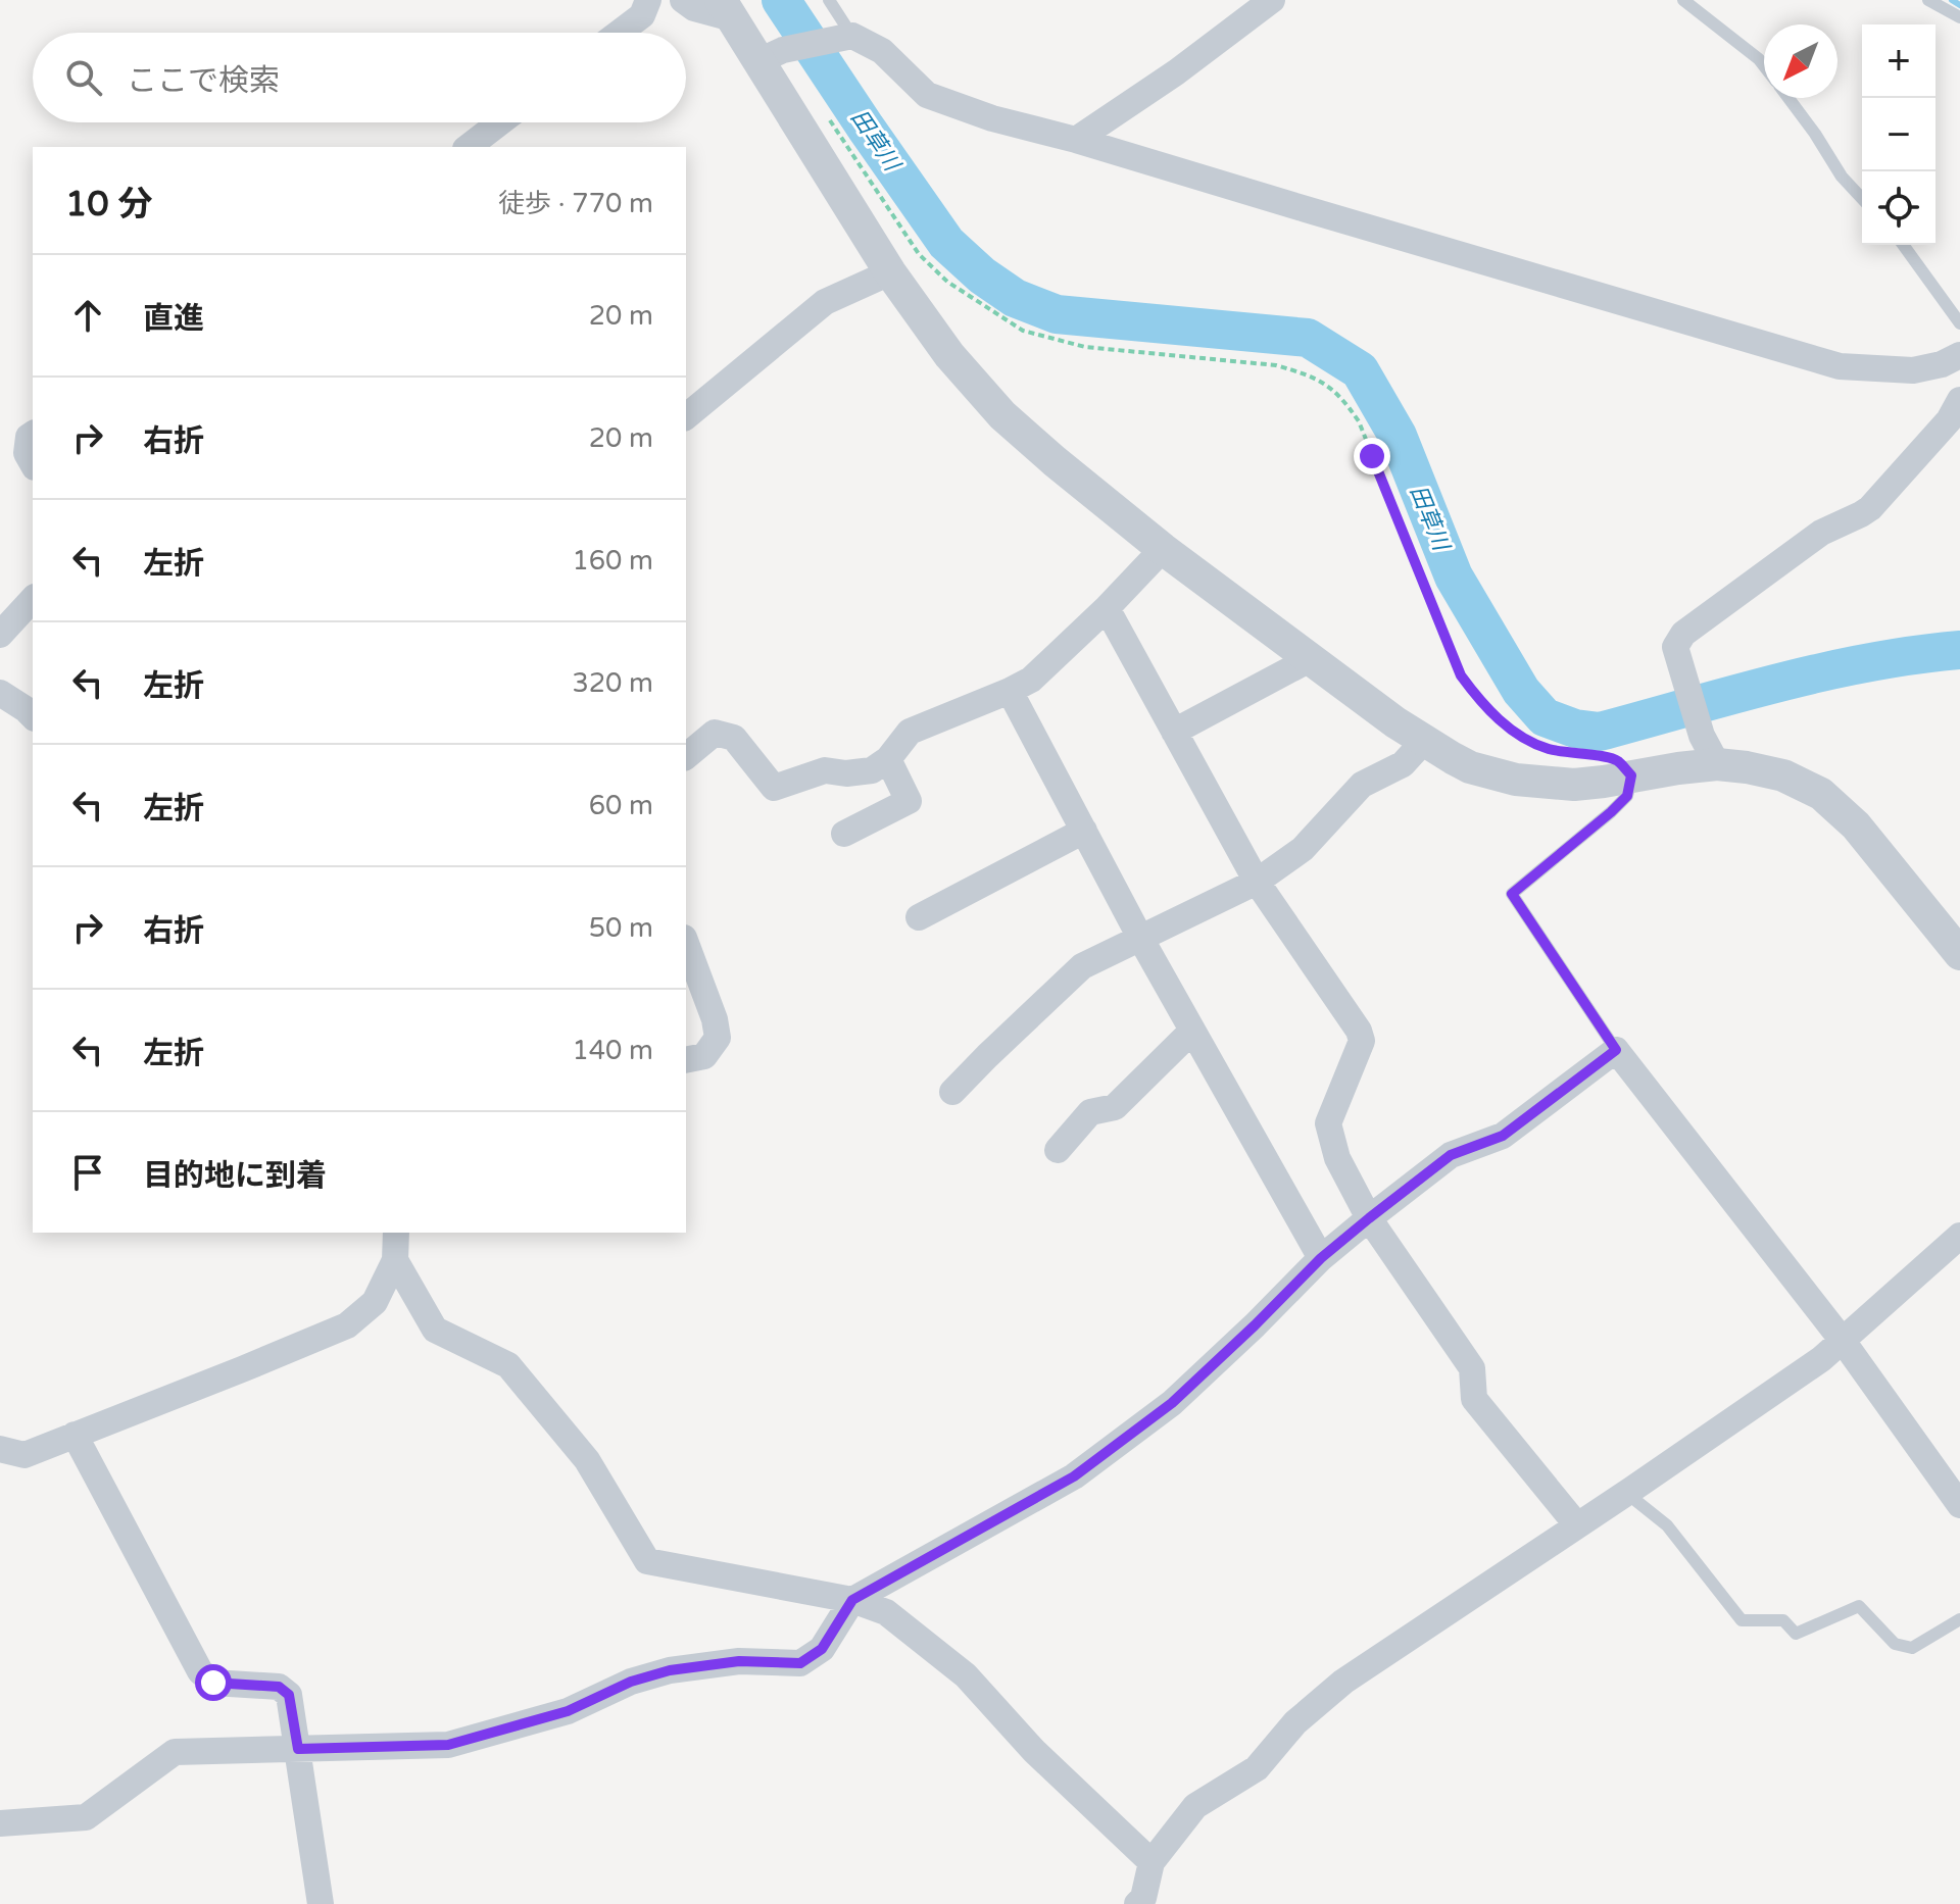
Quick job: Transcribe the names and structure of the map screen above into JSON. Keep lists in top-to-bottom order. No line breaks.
{"water":["田草川"],"north":"bottom left","page":{"map_buttons":["+","−"],"search":"ここで検索","heading":["10 分","徒歩 · 770 m"],"list":[["直進","20 m"],["右折","20 m"],["左折","160 m"],["左折","320 m"],["左折","60 m"],["右折","50 m"],["左折","140 m"],"目的地に到着"]}}
